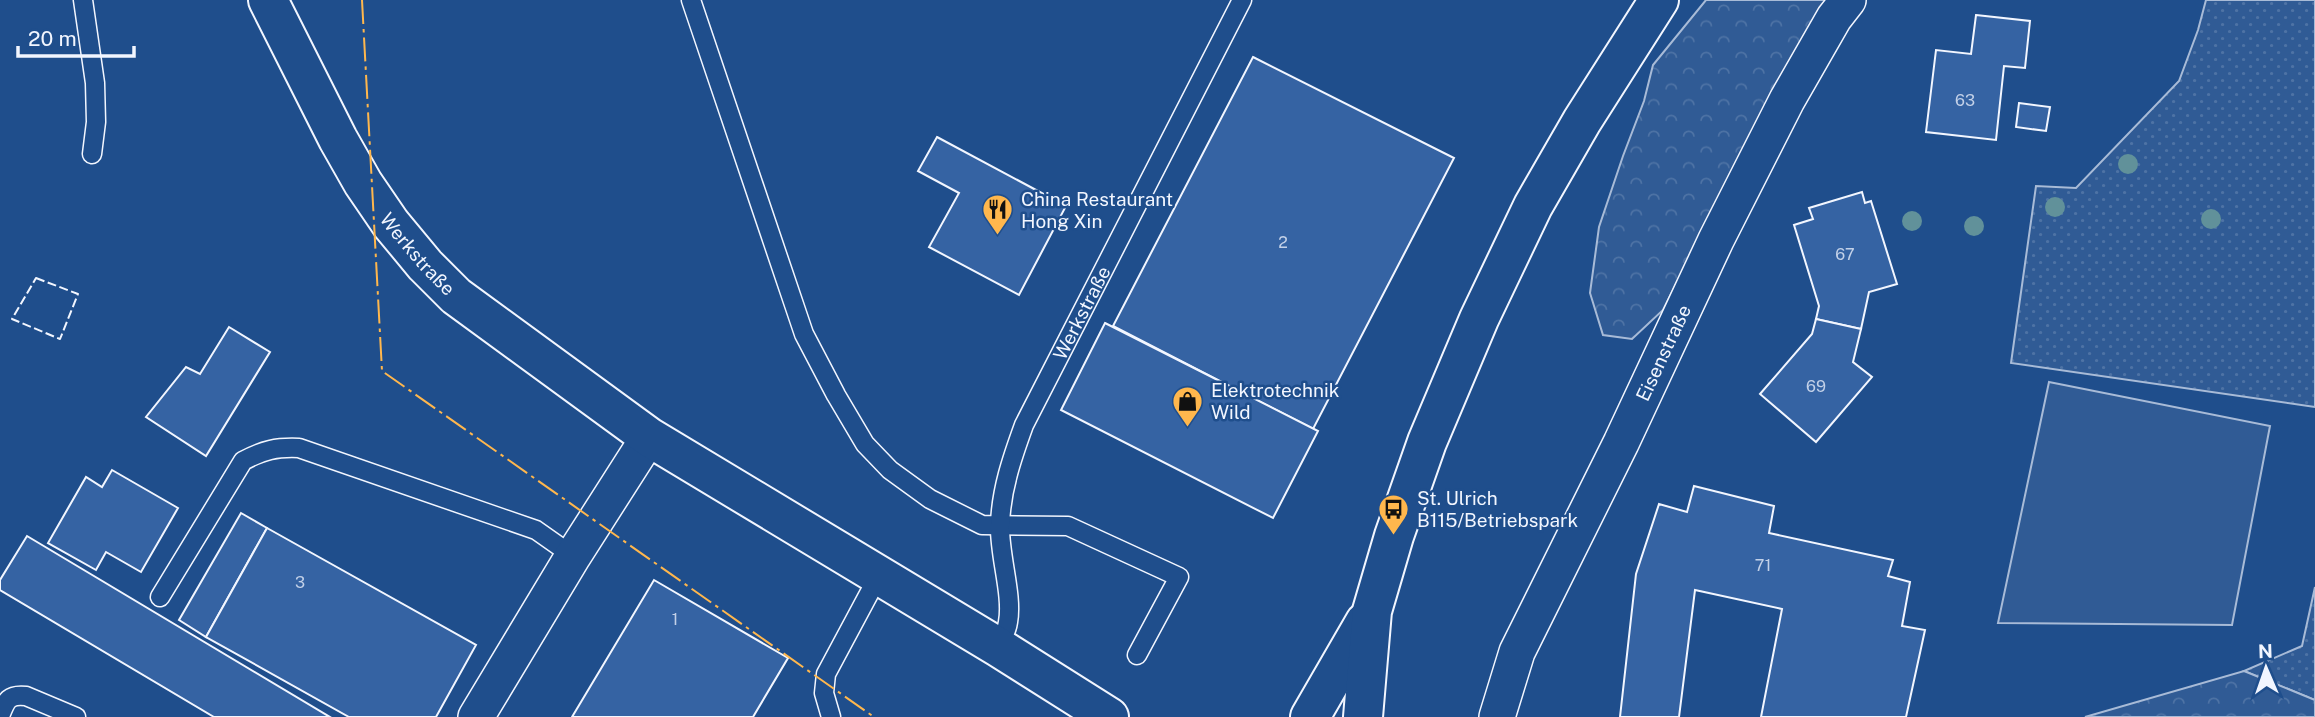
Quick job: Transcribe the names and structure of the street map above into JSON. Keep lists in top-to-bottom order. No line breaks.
{"streets":{"street":["Werkstraße","Eisenstraße"]},"places":{"restaurant":["China Restaurant Hong Xin"],"shop":["Elektrotechnik Wild"],"bus stop":["St. Ulrich B115/Betriebspark"]},"house_numbers":["63","2","67","69","71","3","1"],"scale_bar":"20 m","north":"top"}
